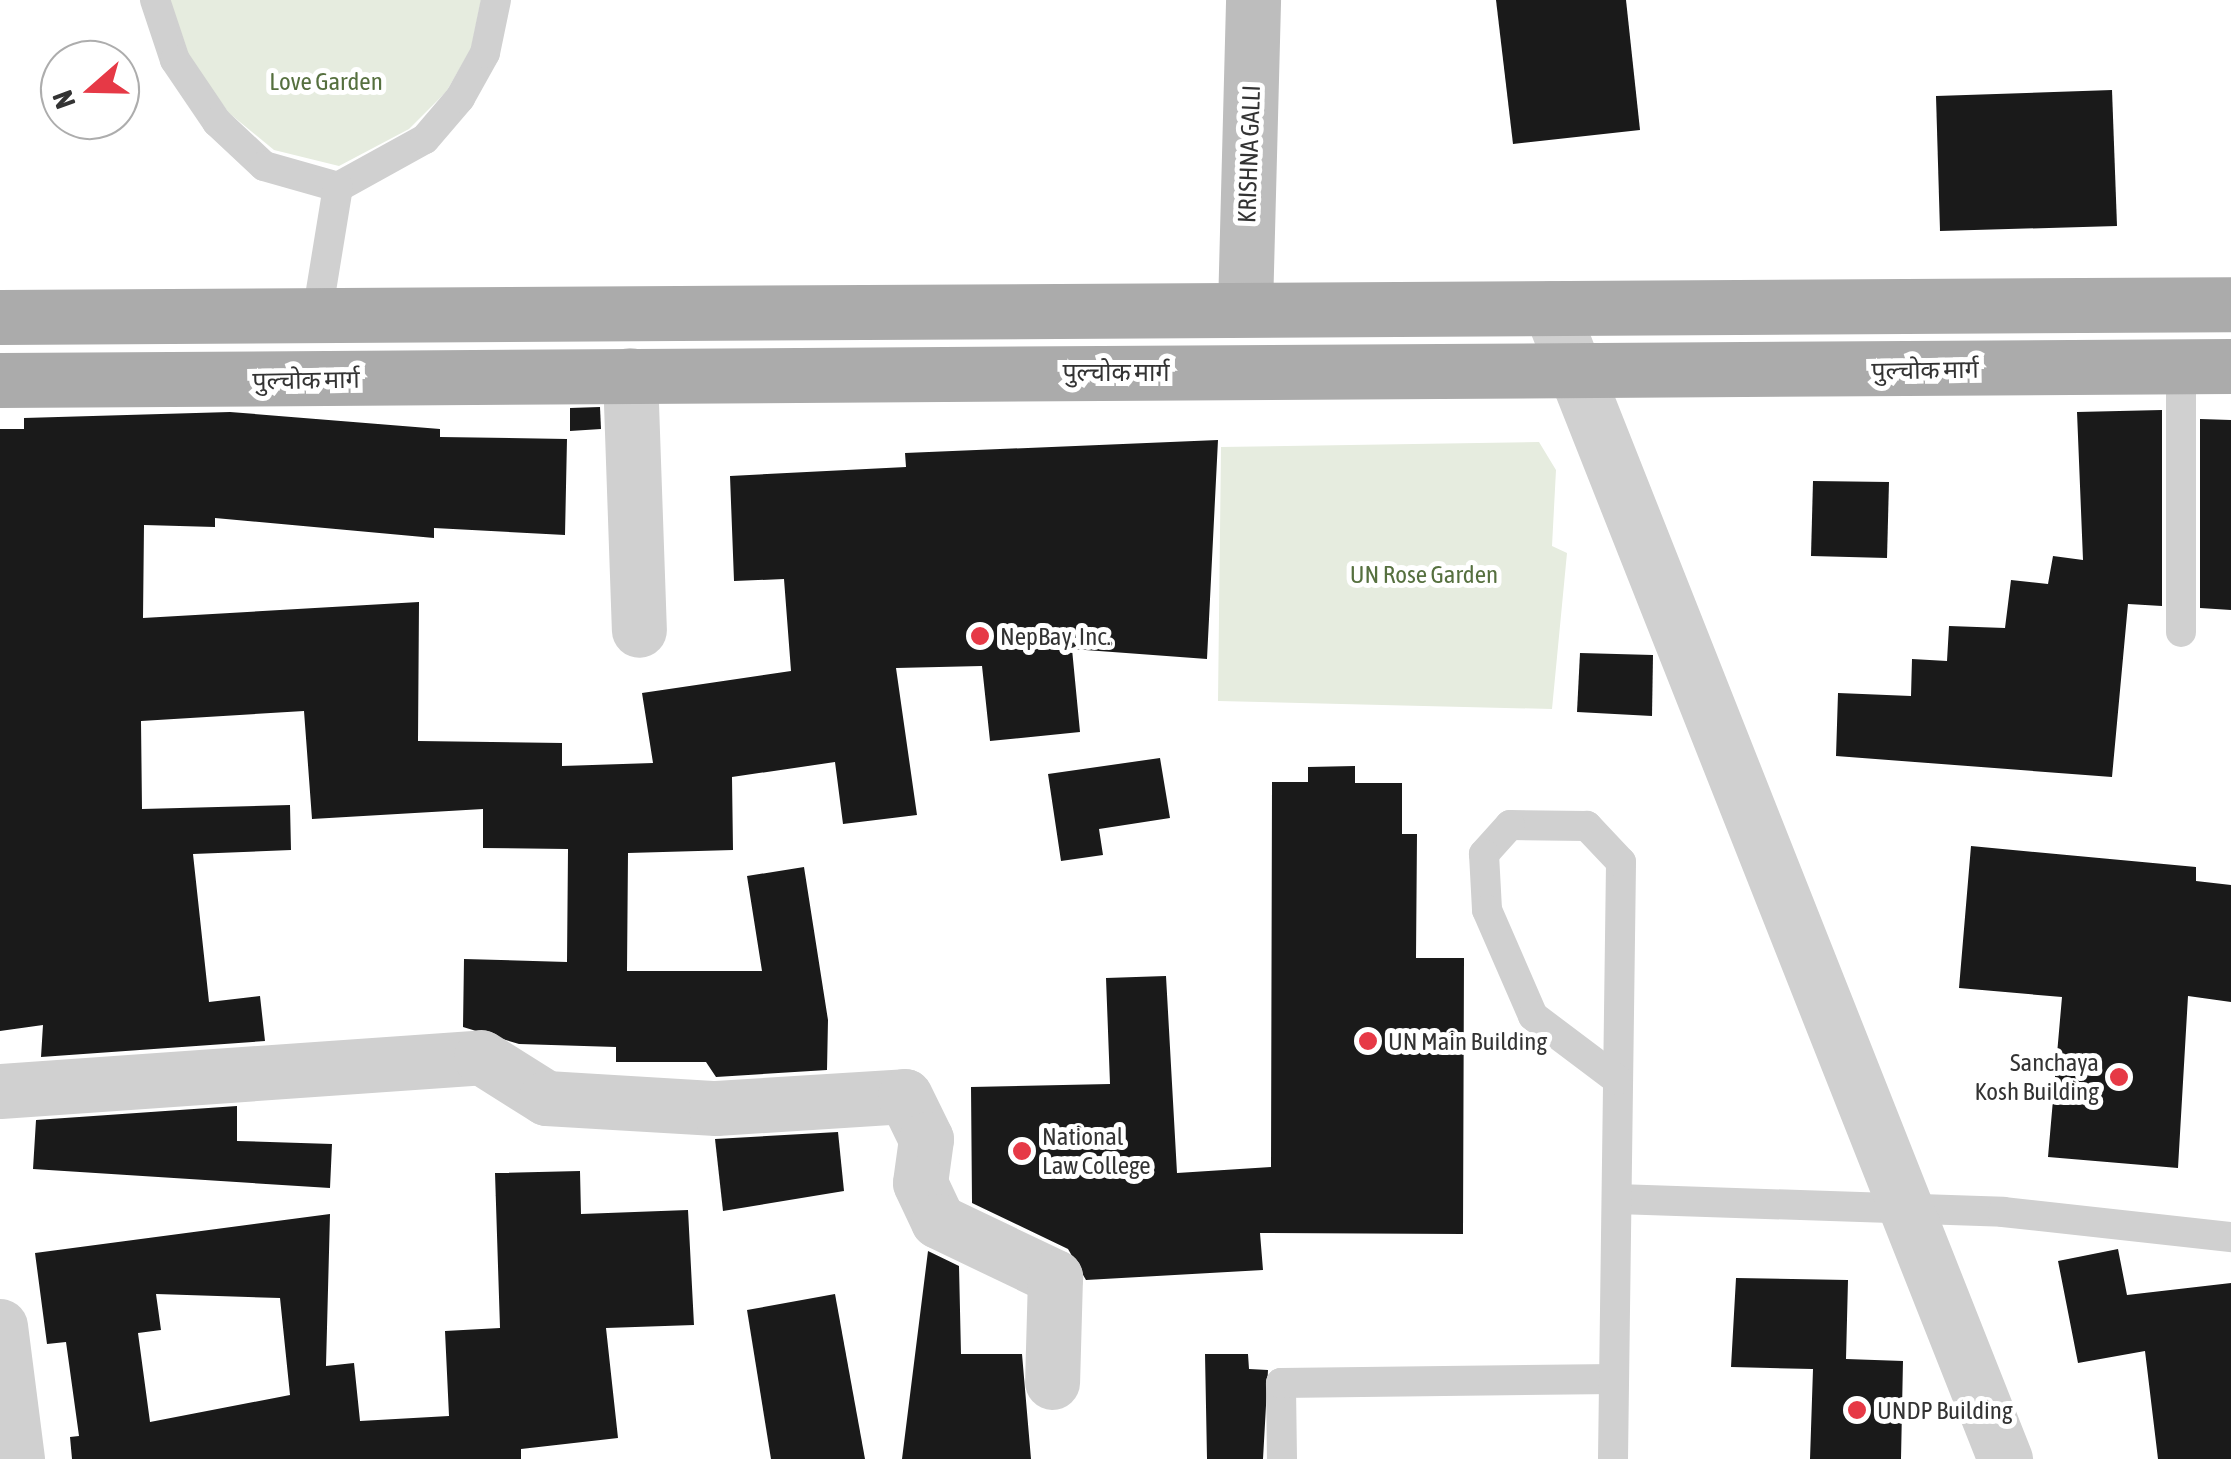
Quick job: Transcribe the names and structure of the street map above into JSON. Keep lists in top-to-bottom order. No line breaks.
{"streets":{"main road":["पुल्चोक मार्ग"],"street":["KRISHNA GALLI"]},"parks":["Love Garden","UN Rose Garden"],"places":["NepBay, Inc.","UN Main Building","Sanchaya Kosh Building","National Law College","UNDP Building"],"north":"left"}
